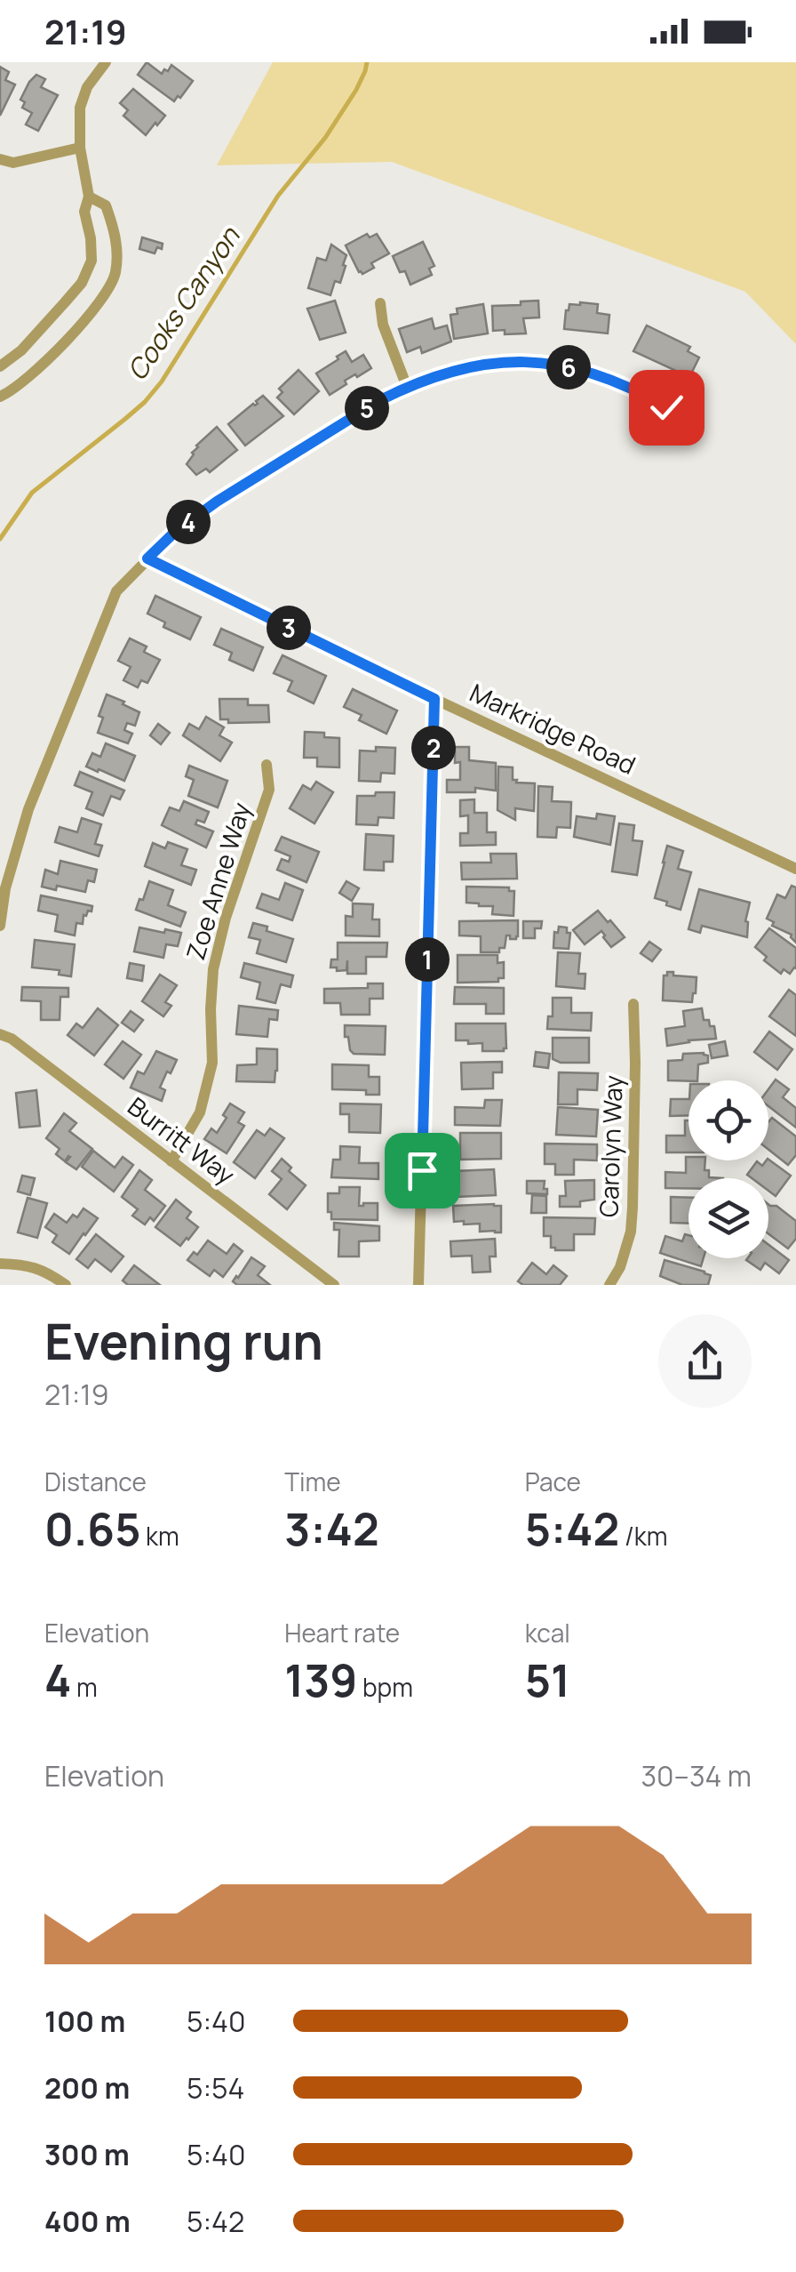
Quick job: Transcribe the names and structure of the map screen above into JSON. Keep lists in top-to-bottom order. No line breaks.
{"streets":{"street":["Markridge Road","Zoe Anne Way","Burritt Way","Carolyn Way"]},"crossings":[["Zoe Anne Way","Burritt Way"]],"water":["Cooks Canyon"],"page":{"status":"21:19","pins":["6","5","4","3","2","1"],"heading":["Evening run","21:19"],"stats":[["Distance","0.65 km"],["Time","3:42"],["Pace","5:42 /km"],["Elevation","4 m"],["Heart rate","139 bpm"],["kcal","51"]],"chart":["Elevation","30–34 m"],"list":[{"name":"100 m","note":"5:40"},{"name":"200 m","note":"5:54"},{"name":"300 m","note":"5:40"},{"name":"400 m","note":"5:42"}]}}
